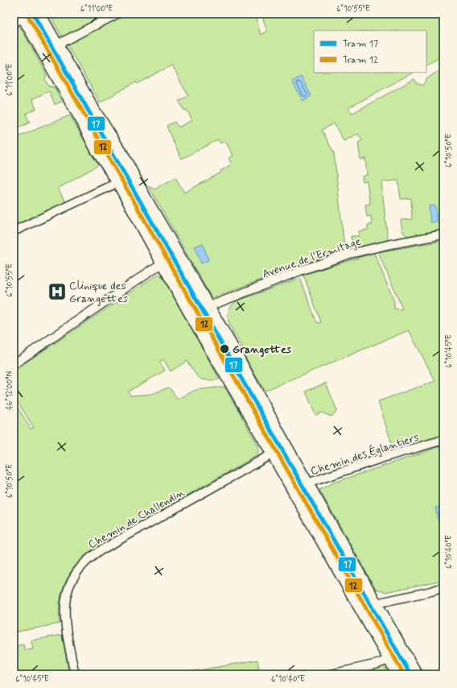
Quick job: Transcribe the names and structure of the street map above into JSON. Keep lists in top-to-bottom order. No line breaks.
{"streets":{"street":["Avenue de l'Ermitage","Chemin des Églantiers","Chemin de Challendin"]},"places":{"hospital":["Clinique des Grangettes"],"other":["Grangettes"]},"lines":["tram line 17","tram line 12"],"legend":["Tram 17","Tram 12"],"coordinates":["6°11'00\"E","6°10'55\"E","6°10'50\"E","6°10'45\"E","46°12'00\"N","6°10'40\"E"]}
